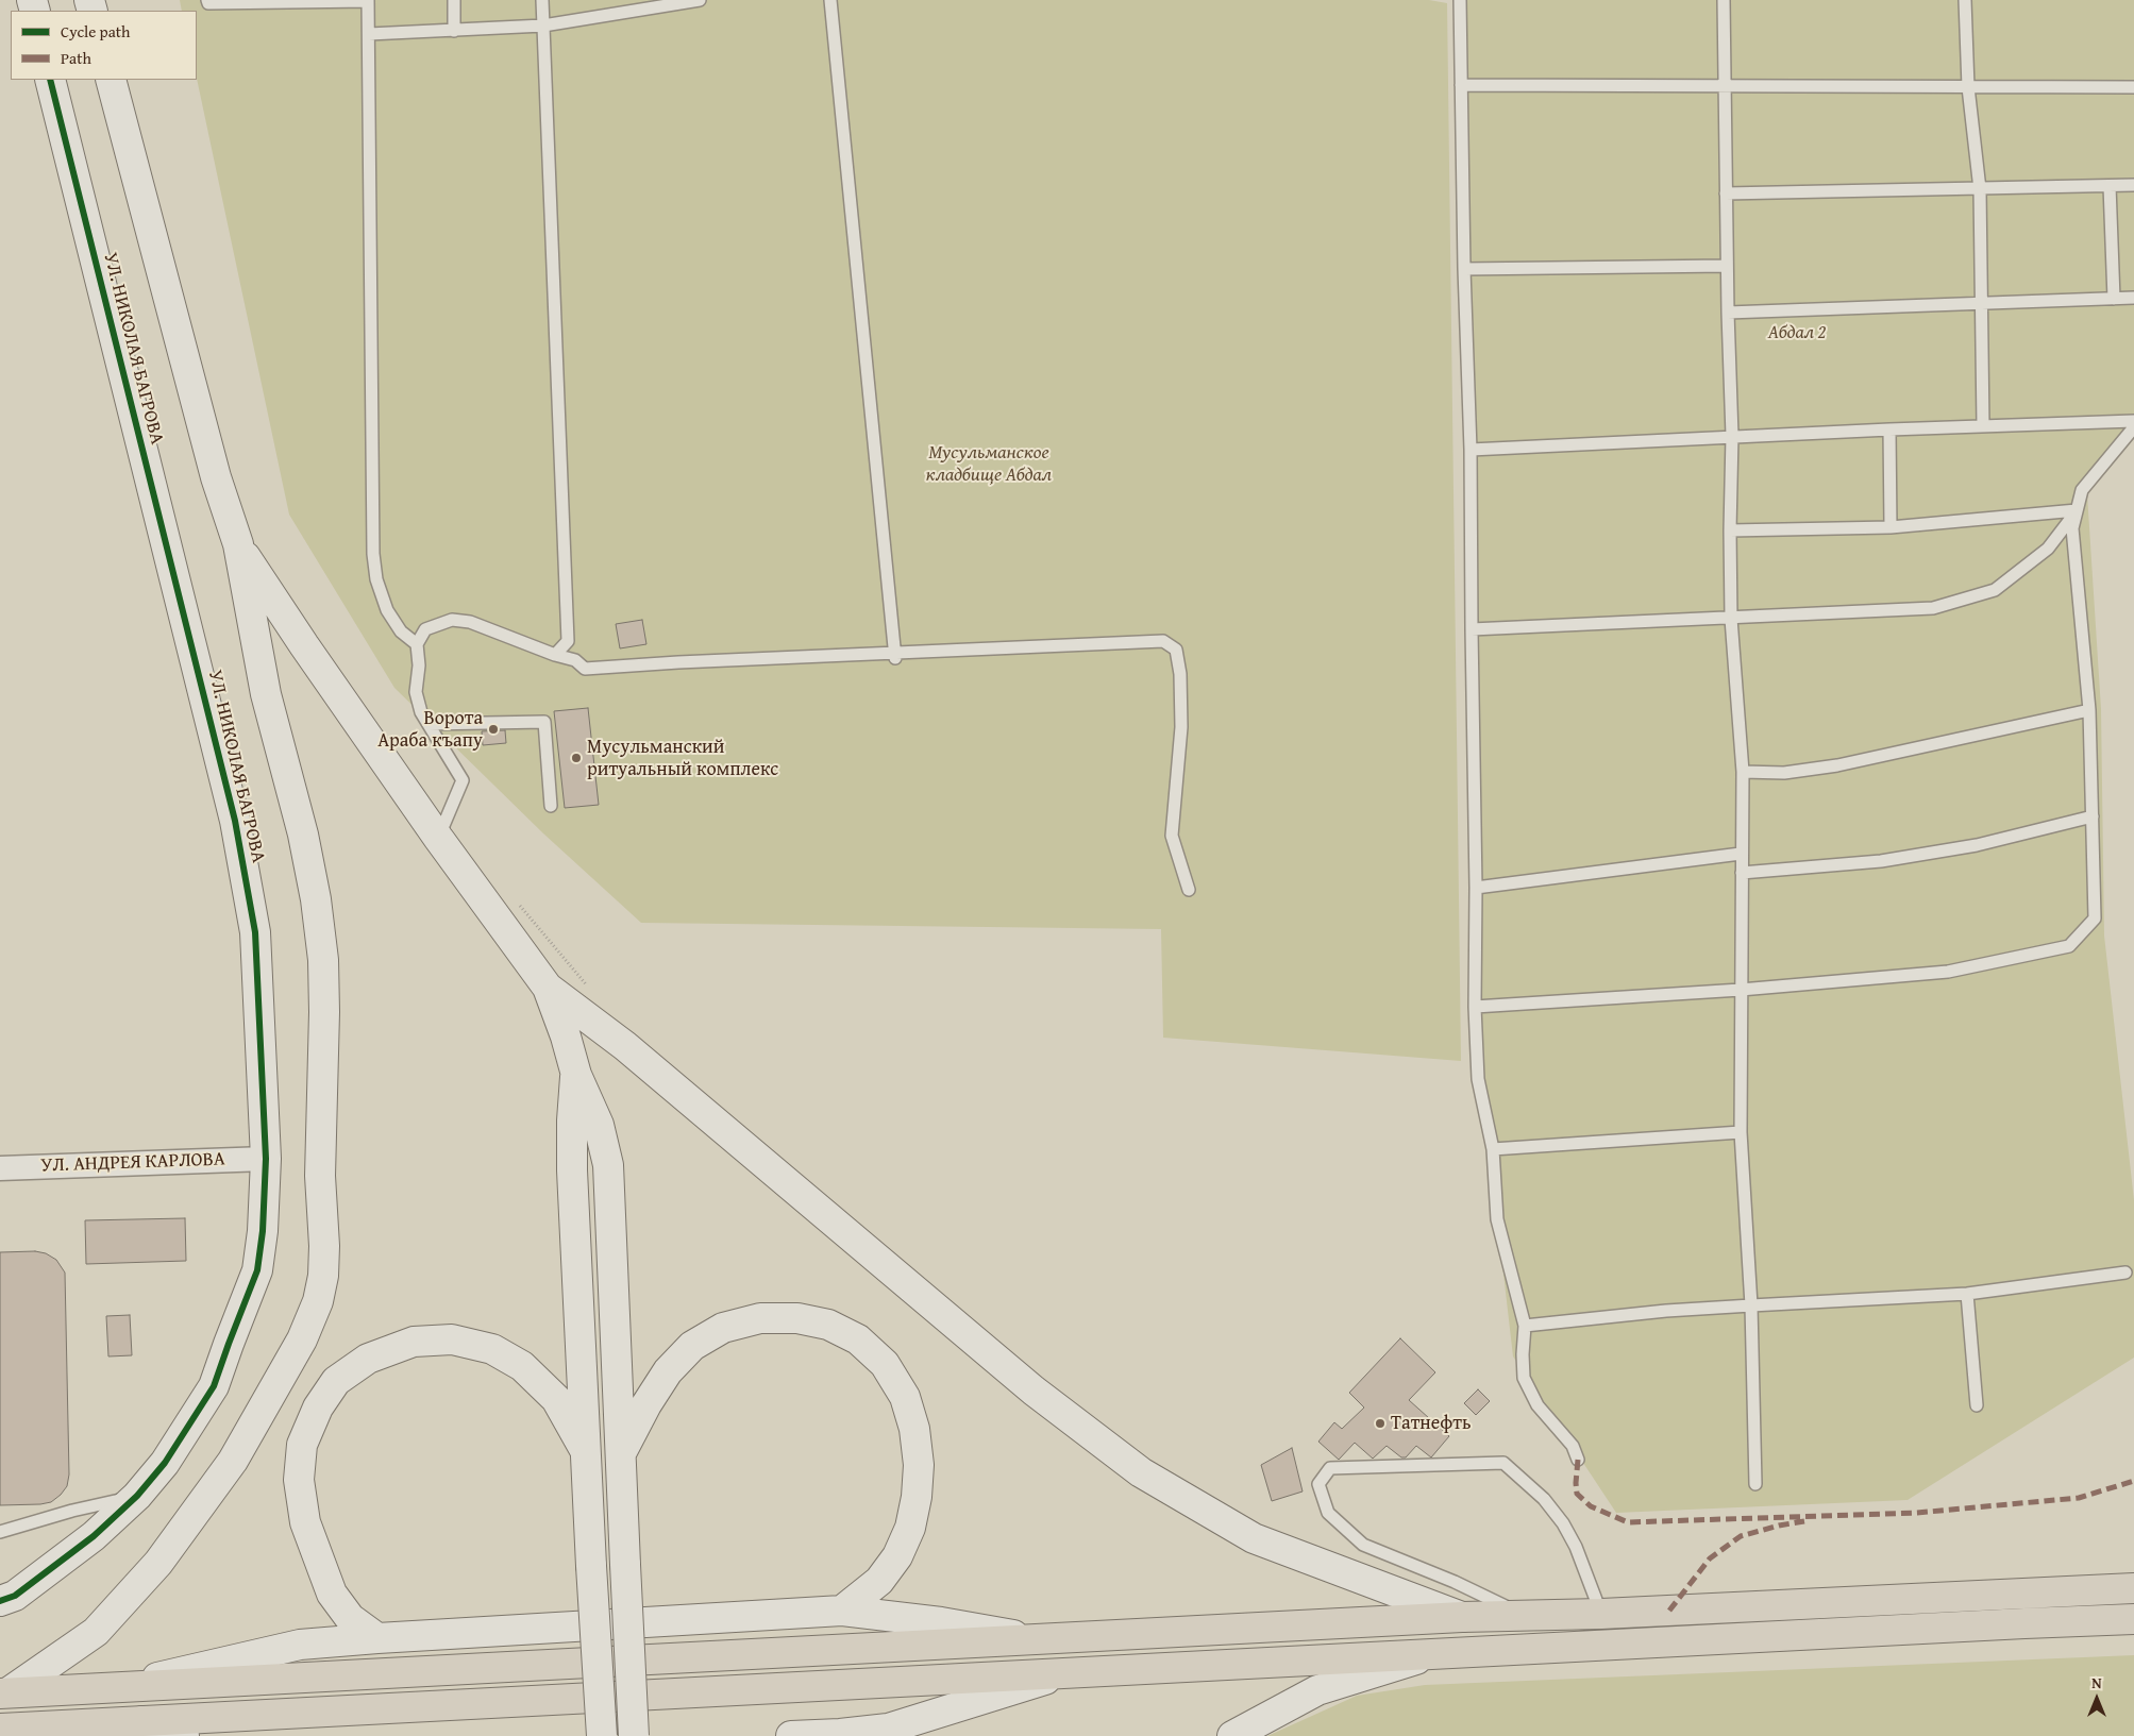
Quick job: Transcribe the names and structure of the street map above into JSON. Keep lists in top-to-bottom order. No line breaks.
{"streets":{"main road":["УЛ. НИКОЛАЯ БАГРОВА"],"street":["УЛ. АНДРЕЯ КАРЛОВА"]},"crossings":[["УЛ. НИКОЛАЯ БАГРОВА","УЛ. АНДРЕЯ КАРЛОВА"]],"parks":["Абдал 2","Мусульманское кладбище Абдал"],"places":["Ворота Араба къапу","Мусульманский ритуальный комплекс","Татнефть"],"legend":["Cycle path","Path"],"north":"top"}
